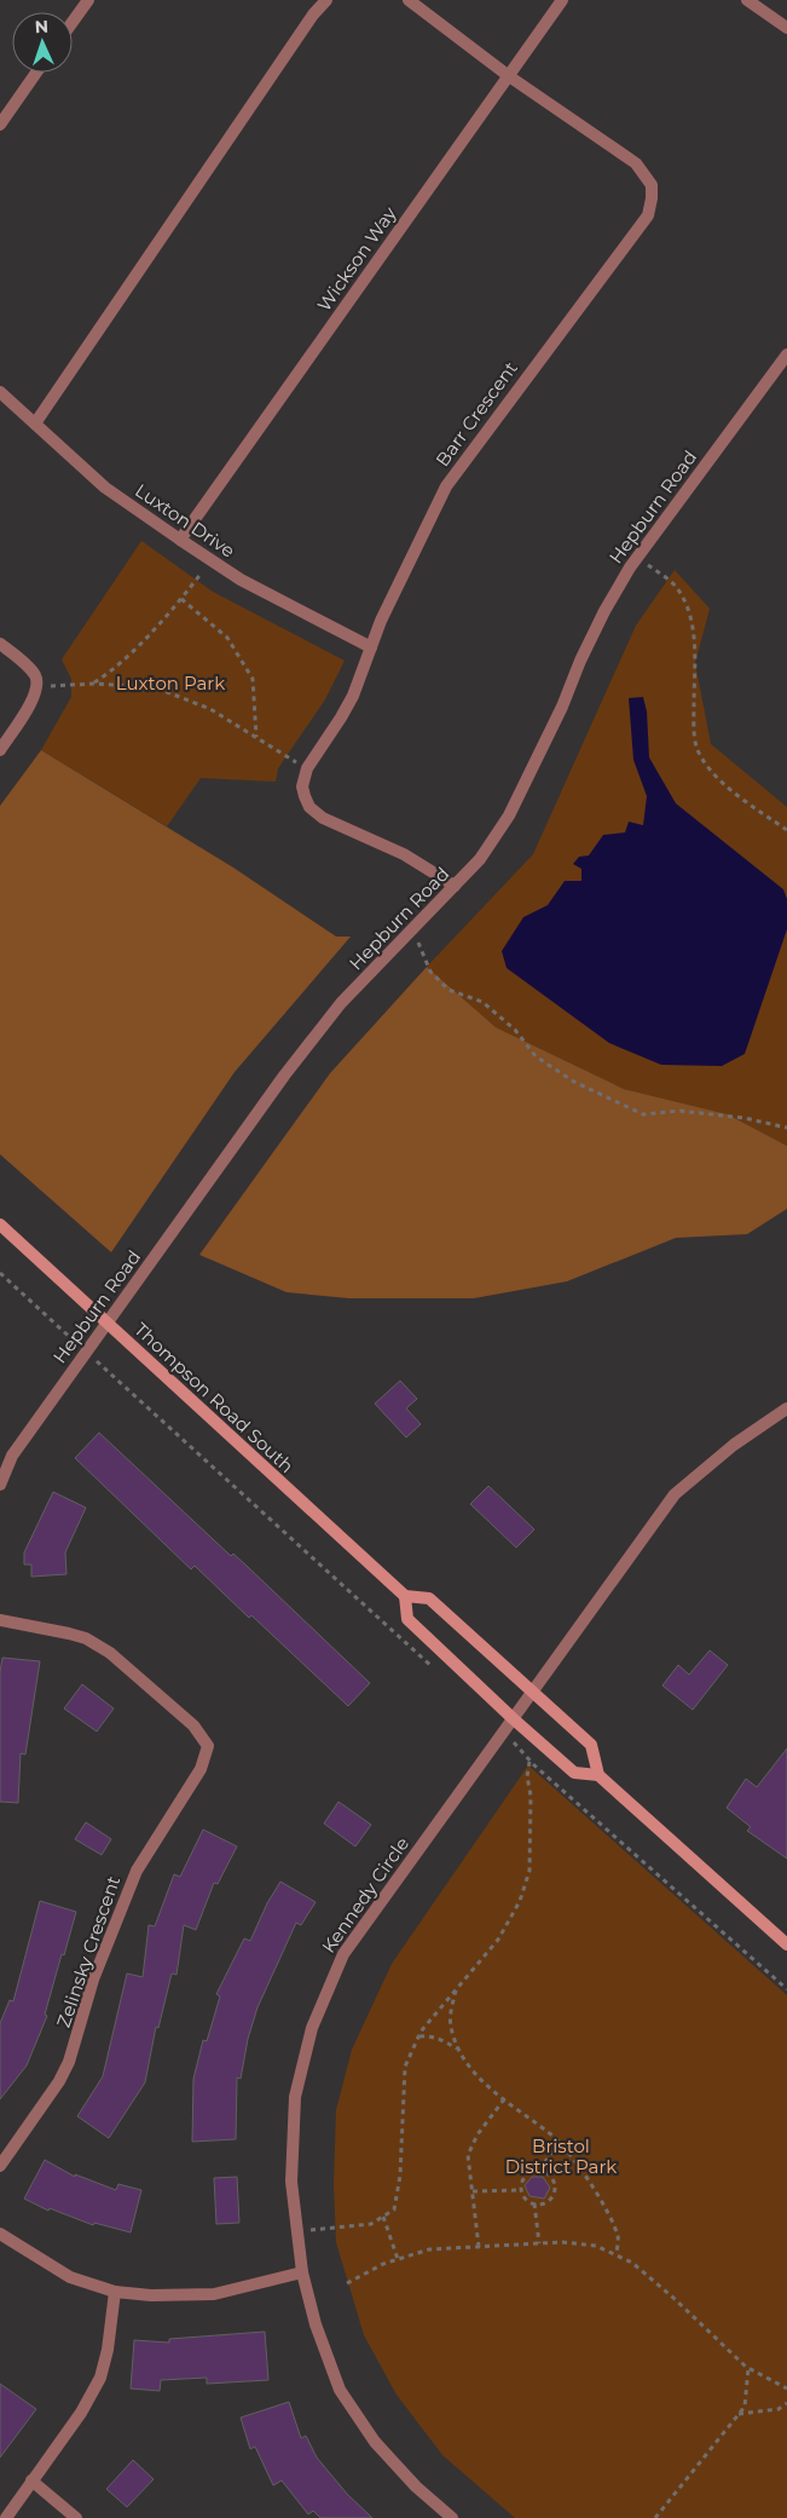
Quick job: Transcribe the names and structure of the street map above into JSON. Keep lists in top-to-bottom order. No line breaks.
{"streets":{"main road":["Thompson Road South"],"street":["Wickson Way","Barr Crescent","Hepburn Road","Luxton Drive","Kennedy Circle","Zelinsky Crescent"]},"crossings":[["Wickson Way","Barr Crescent"],["Wickson Way","Luxton Drive"],["Barr Crescent","Luxton Drive"],["Hepburn Road","Thompson Road South"],["Thompson Road South","Kennedy Circle"]],"parks":["Luxton Park","Bristol District Park"],"north":"top"}
